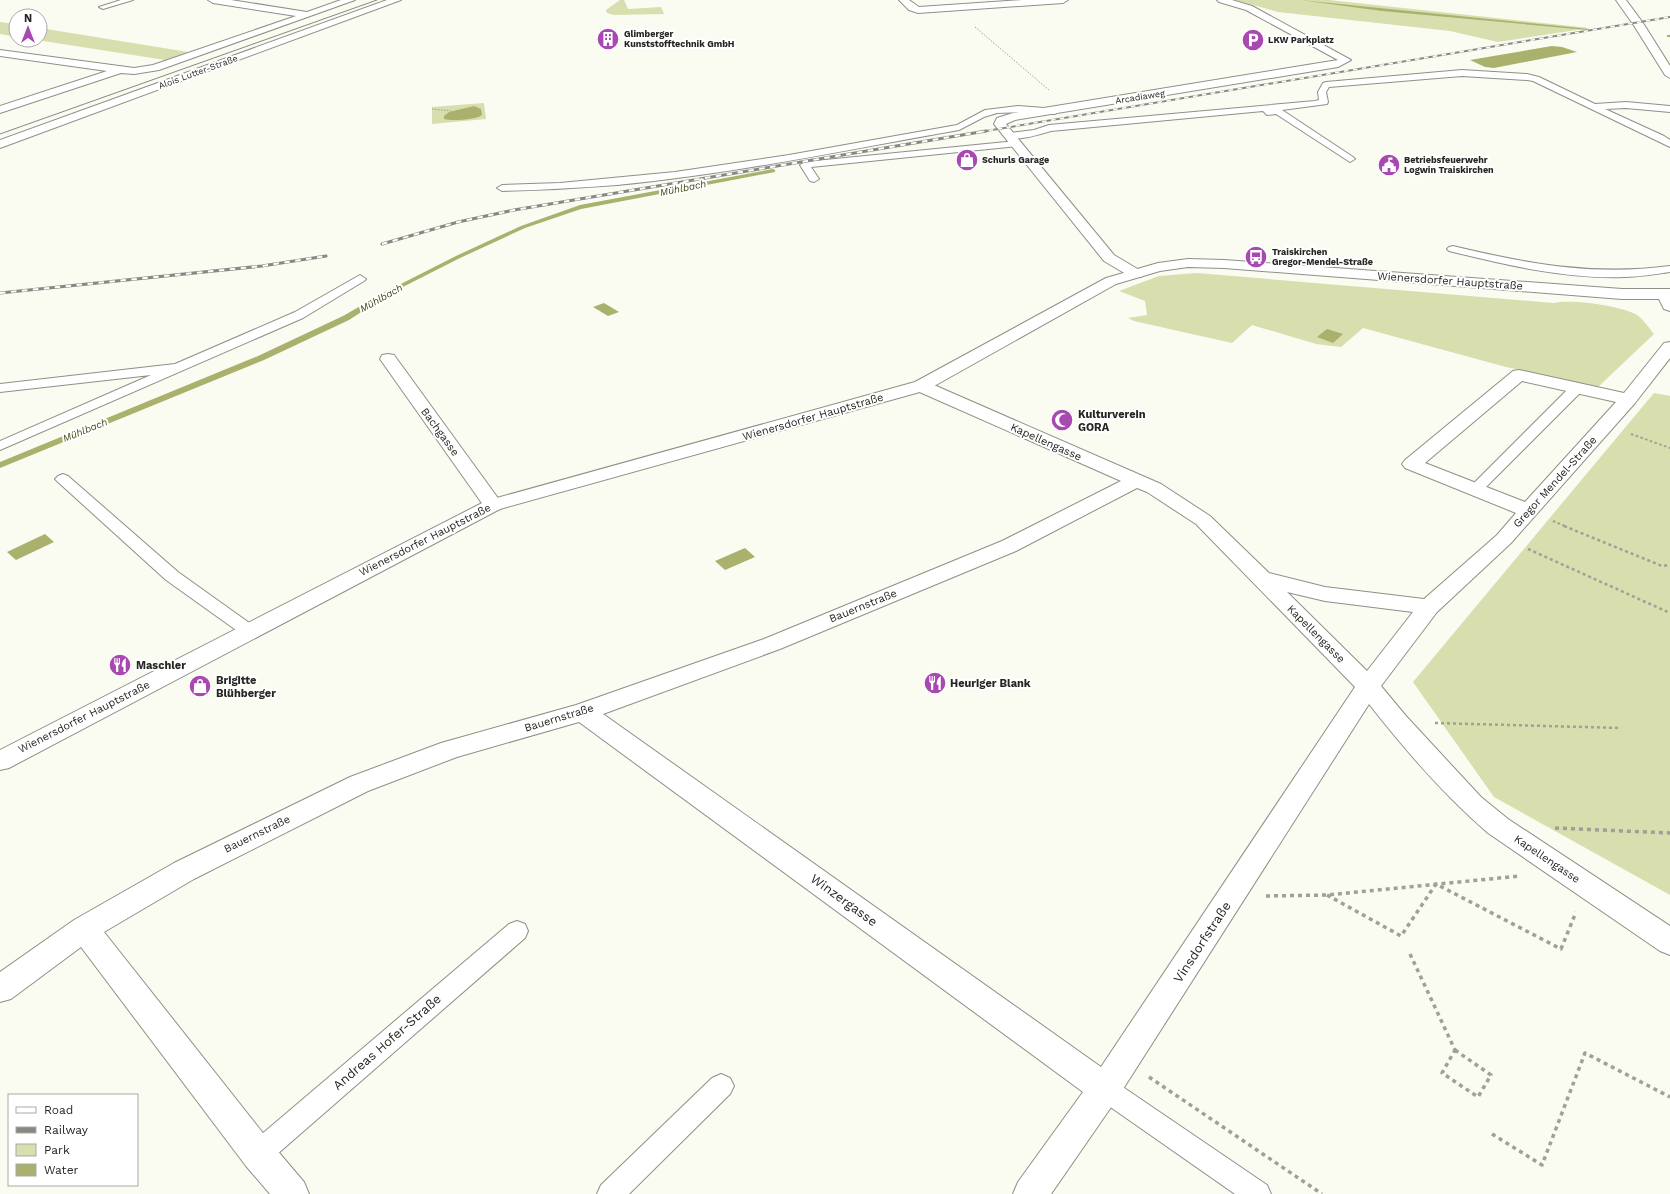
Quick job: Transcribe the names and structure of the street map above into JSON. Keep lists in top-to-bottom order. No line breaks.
{"streets":{"street":["Alois Lutter-Straße","Arcadiaweg","Wienersdorfer Hauptstraße","Bachgasse","Kapellengasse","Gregor Mendel-Straße","Bauernstraße","Winzergasse","Vinsdorfstraße"],"lane":["Andreas Hofer-Straße"]},"crossings":[["Arcadiaweg","Wienersdorfer Hauptstraße"],["Wienersdorfer Hauptstraße","Bachgasse"],["Wienersdorfer Hauptstraße","Kapellengasse"],["Kapellengasse","Gregor Mendel-Straße"],["Kapellengasse","Bauernstraße"],["Kapellengasse","Vinsdorfstraße"],["Gregor Mendel-Straße","Vinsdorfstraße"],["Bauernstraße","Winzergasse"],["Winzergasse","Vinsdorfstraße"]],"water":["Mühlbach"],"places":{"building":["Glimberger Kunststofftechnik GmbH"],"parking":["LKW Parkplatz"],"shop":["Schurls Garage","Brigitte Blühberger"],"public building":["Betriebsfeuerwehr Logwin Traiskirchen"],"bus stop":["Traiskirchen Gregor-Mendel-Straße"],"mosque":["Kulturverein GORA"],"restaurant":["Maschler","Heuriger Blank"]},"legend":["Road","Railway","Park","Water"],"north":"top"}
